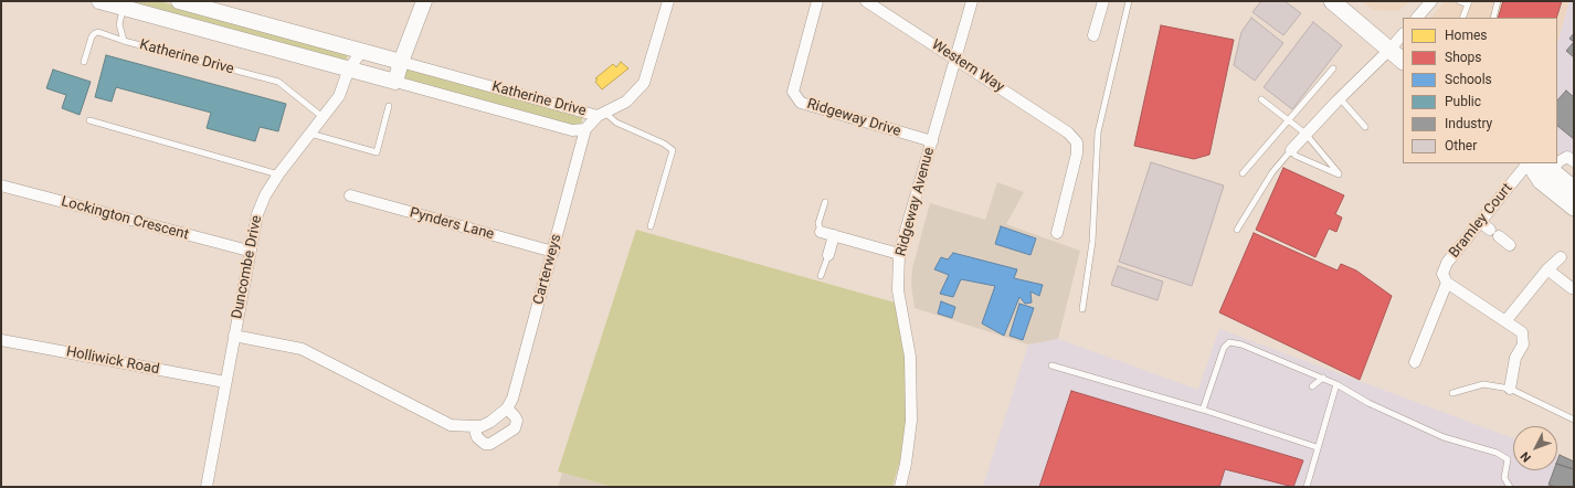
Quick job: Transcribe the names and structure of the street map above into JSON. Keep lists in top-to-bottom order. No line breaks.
{"streets":{"street":["Katherine Drive","Western Way","Ridgeway Drive","Ridgeway Avenue","Lockington Crescent","Bramley Court","Pynders Lane","Duncombe Drive","Carterweys","Holliwick Road"]},"crossings":[["Katherine Drive","Duncombe Drive"],["Katherine Drive","Carterweys"],["Western Way","Ridgeway Avenue"],["Ridgeway Drive","Ridgeway Avenue"],["Lockington Crescent","Duncombe Drive"],["Pynders Lane","Carterweys"],["Duncombe Drive","Carterweys"],["Duncombe Drive","Holliwick Road"]],"legend":["Homes","Shops","Schools","Public","Industry","Other"],"north":"bottom left"}
